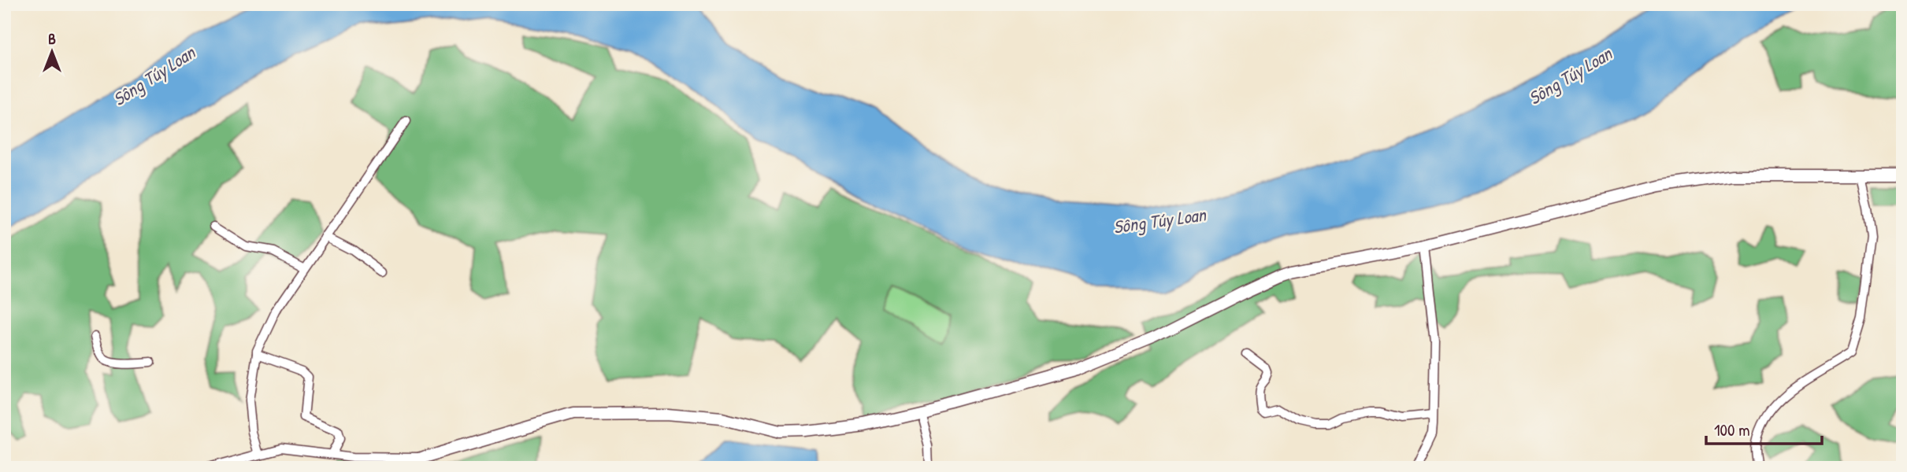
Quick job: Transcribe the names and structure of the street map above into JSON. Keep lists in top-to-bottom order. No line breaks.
{"water":["Sông Túy Loan"],"scale_bar":"100 m","north":"top"}
